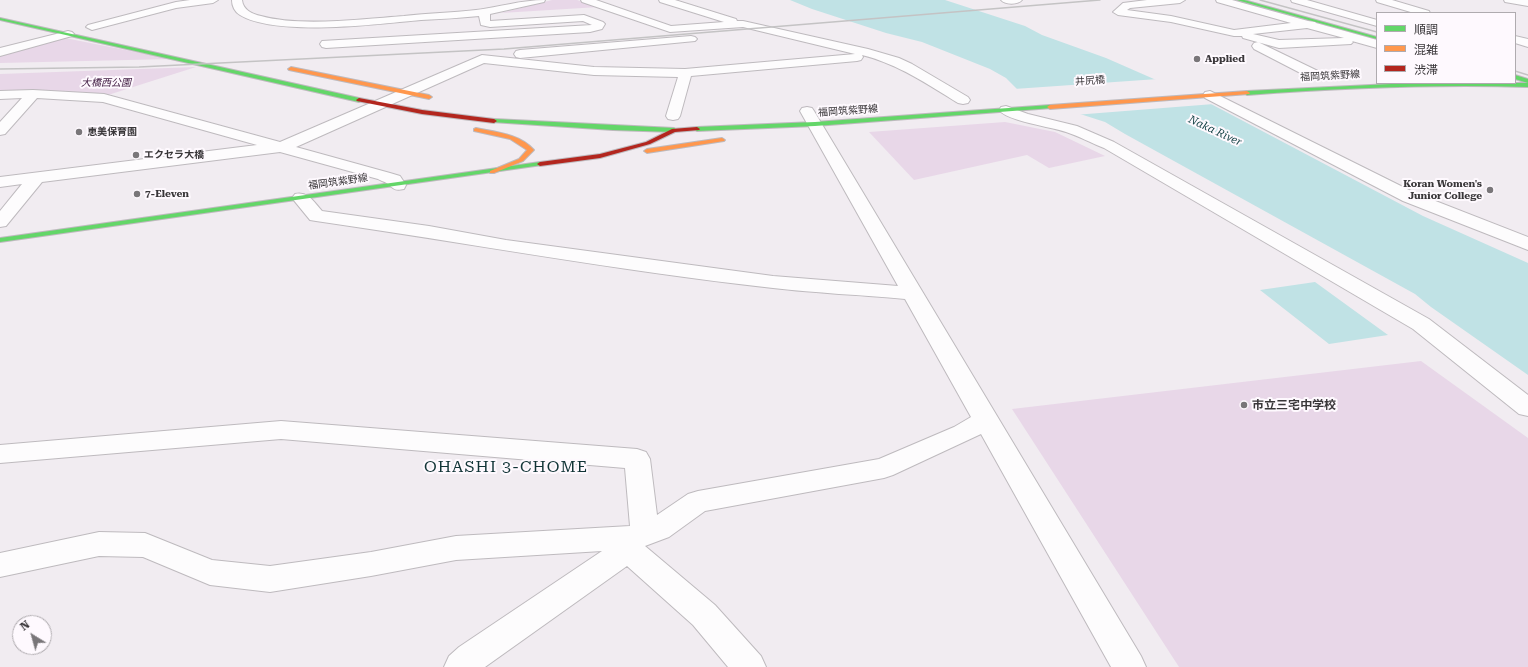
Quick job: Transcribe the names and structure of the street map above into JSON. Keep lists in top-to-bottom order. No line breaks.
{"streets":{"street":["福岡筑紫野線","井尻橋"]},"crossings":[["福岡筑紫野線","井尻橋"]],"districts":["OHASHI 3-CHOME"],"water":["Naka River"],"parks":["大橋西公園"],"places":["Applied","恵美保育園","エクセラ大橋","Koran Women's Junior College","7-Eleven","市立三宅中学校"],"legend":["順調","混雑","渋滞"],"north":"top left"}
